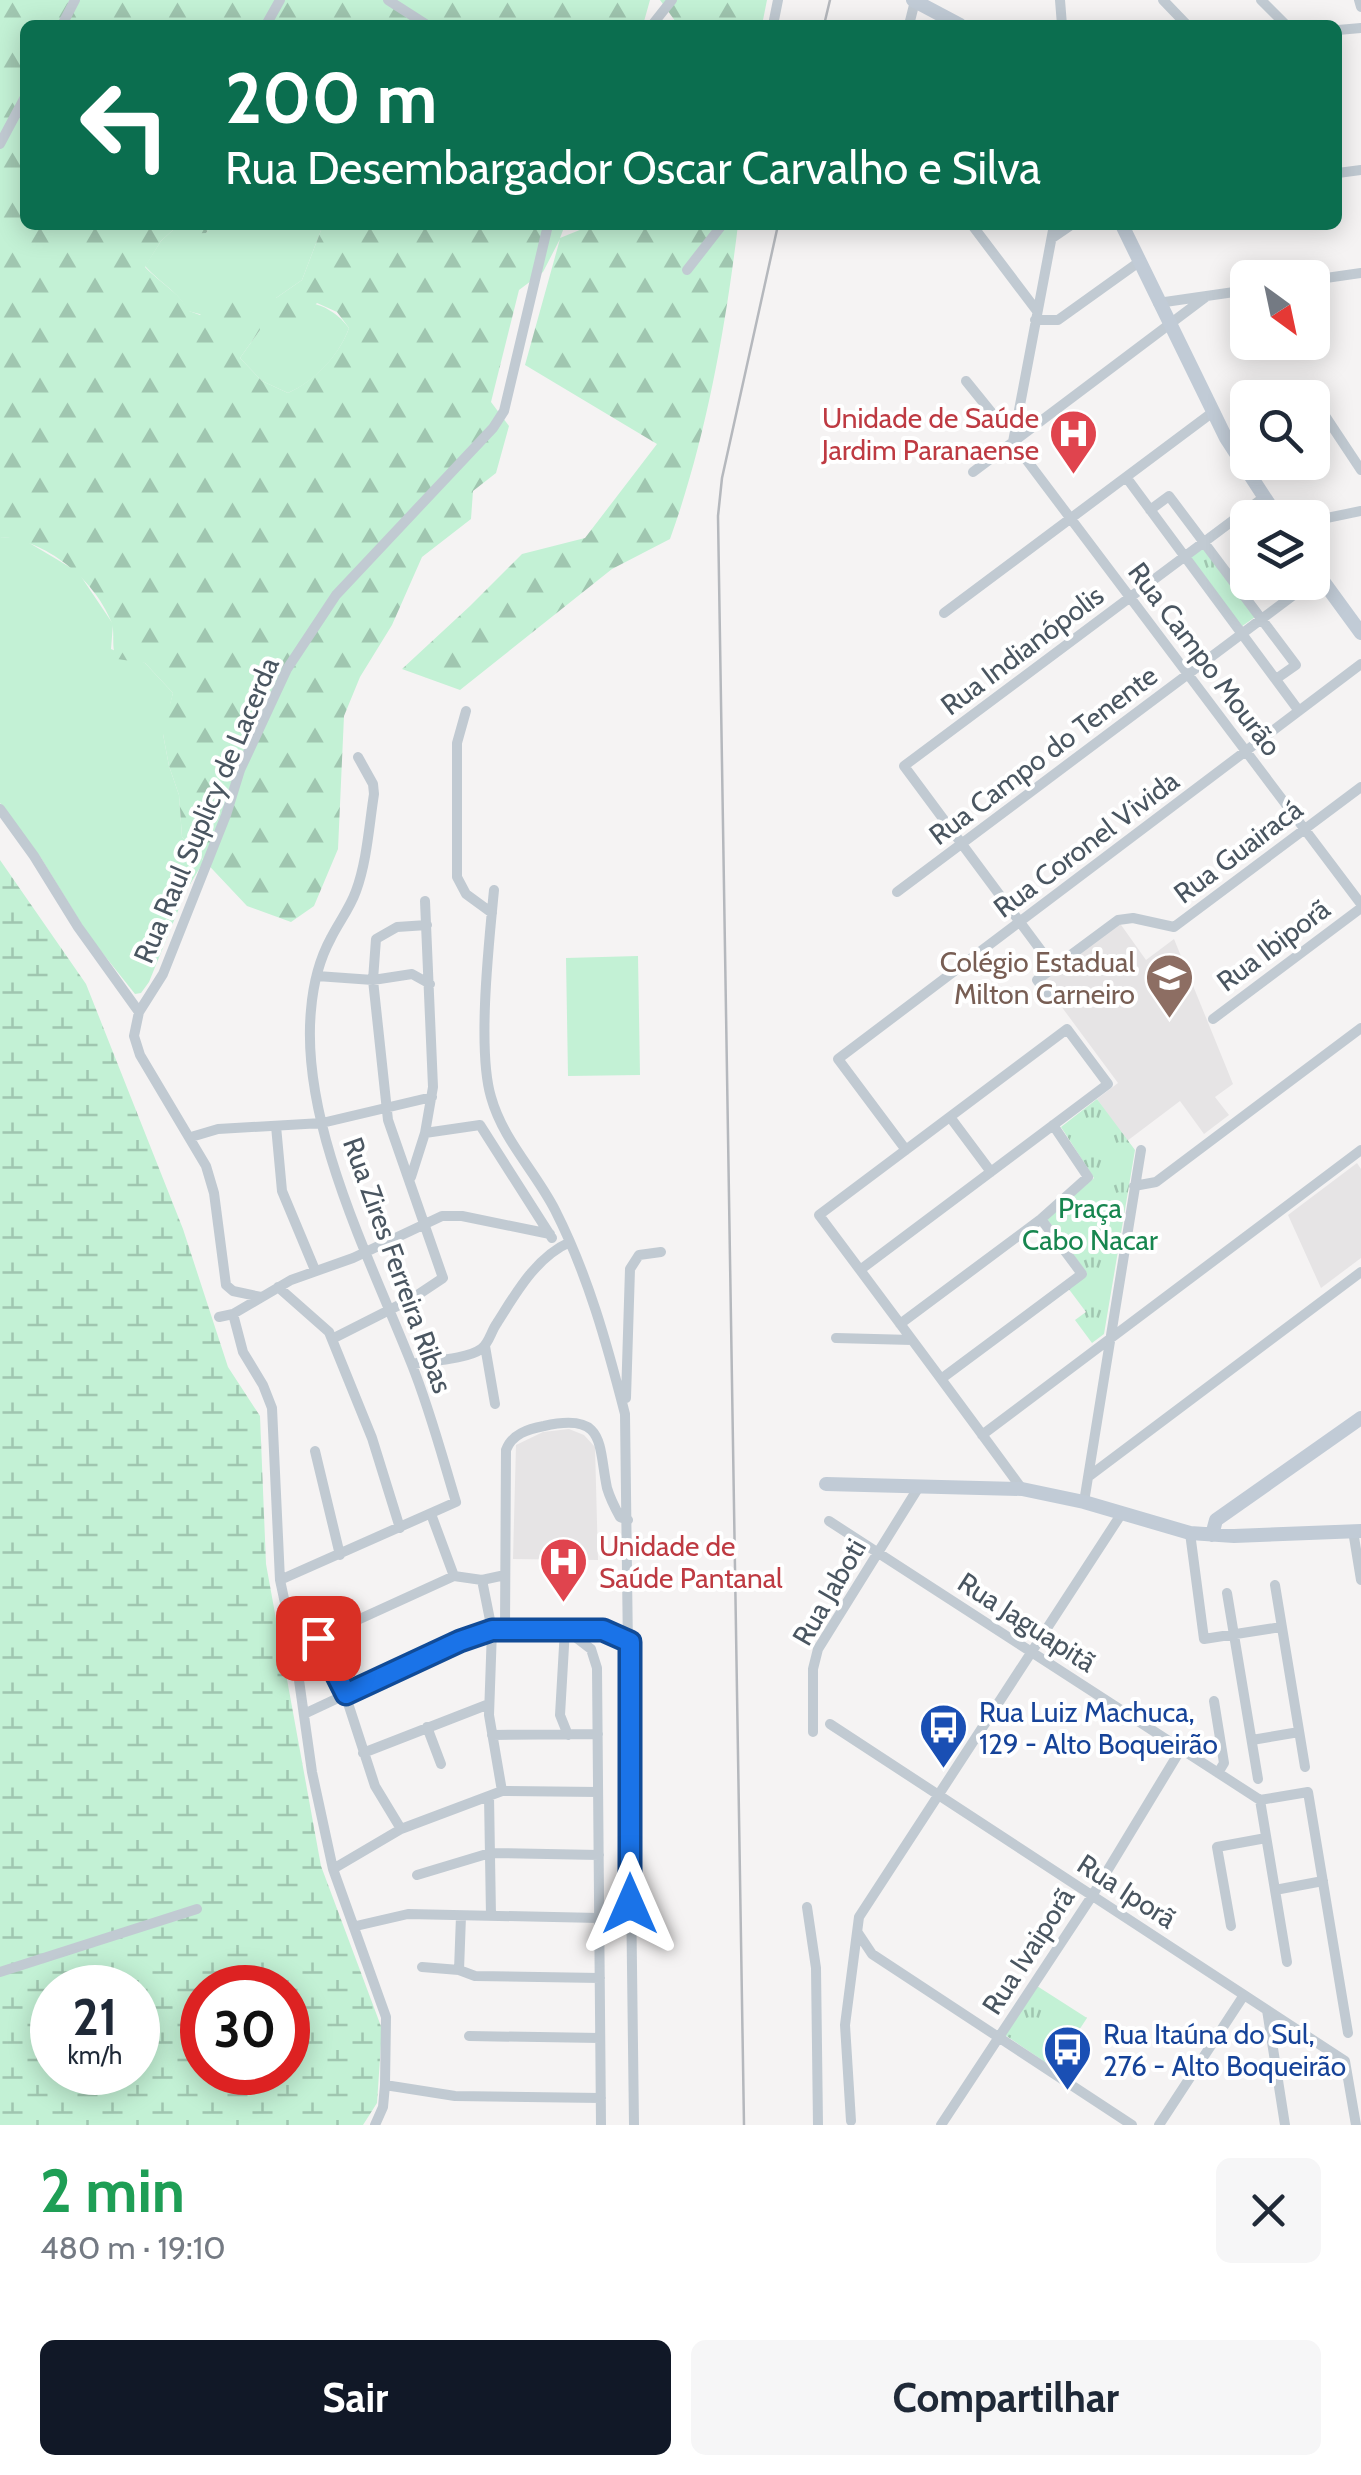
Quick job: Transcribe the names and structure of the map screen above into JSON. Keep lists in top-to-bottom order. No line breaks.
{"streets":{"street":["Rua Indianópolis","Rua Campo Mourão","Rua Campo do Tenente","Rua Raul Suplicy de Lacerda","Rua Coronel Vivida","Rua Guairacá","Rua Ibiporã","Rua Zires Ferreira Ribas","Rua Jaboti","Rua Jaguapitã","Rua Iporã","Rua Ivaiporã"]},"crossings":[["Rua Indianópolis","Rua Campo Mourão"],["Rua Indianópolis","Rua Campo do Tenente"],["Rua Campo Mourão","Rua Campo do Tenente"],["Rua Campo Mourão","Rua Coronel Vivida"],["Rua Campo Mourão","Rua Guairacá"],["Rua Campo Mourão","Rua Ibiporã"],["Rua Jaboti","Rua Jaguapitã"],["Rua Jaguapitã","Rua Ivaiporã"],["Rua Iporã","Rua Ivaiporã"]],"parks":["Praça Cabo Nacar"],"places":{"hospital":["Unidade de Saúde Jardim Paranaense","Unidade de Saúde Pantanal"],"school or university":["Colégio Estadual Milton Carneiro"],"bus stop":["Rua Luiz Machuca, 129 - Alto Boqueirão","Rua Itaúna do Sul, 276 - Alto Boqueirão"]},"north":"bottom right","page":{"turn":["200 m","Rua Desembargador Oscar Carvalho e Silva"],"speed":"21 km/h","limit":"30","heading":["2 min","480 m · 19:10"],"buttons":["Sair","Compartilhar"]}}
